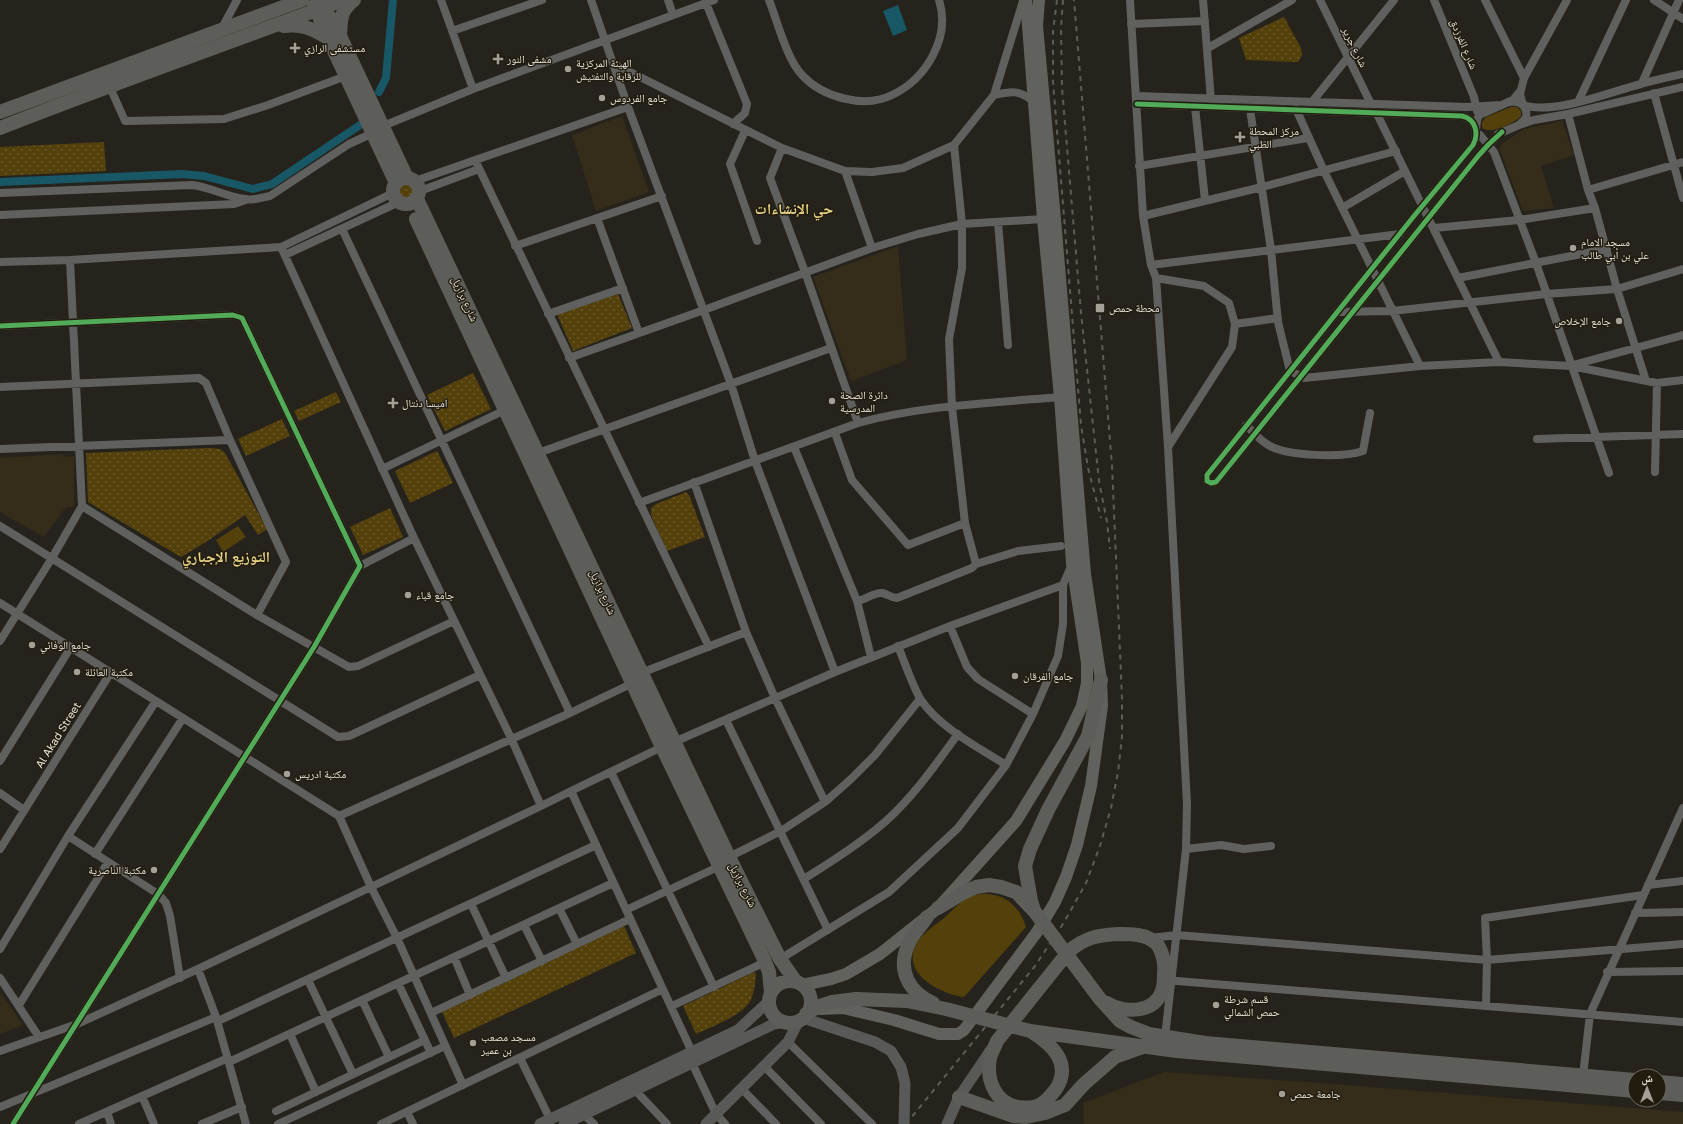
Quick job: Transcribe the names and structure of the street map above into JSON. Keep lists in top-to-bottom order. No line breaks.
{"streets":{"highway":["شارع برازيل"],"street":["شارع الفرزدق","شارع جرير","Al Akad Street"]},"districts":["حي الإنشاءات","التوزيع الإجباري"],"places":{"health":["مستشفى الرازي","مشفى النور","مركز المحطة الطبي","اميسا دنتال"],"other":["الهيئة المركزية للرقابة والتفتيش","جامع الفردوس","مسجد الامام علي بن أبي طالب","جامع الإخلاص","دائرة الصحة المدرسية","جامع قباء","جامع الوفائي","مكتبة العائلة","جامع الفرقان","مكتبة ادريس","مكتبة الناصرية","قسم شرطة حمص الشمالي","مسجد مصعب بن عمير","جامعة حمص"],"transit":["محطة حمص"]},"north":"top"}
